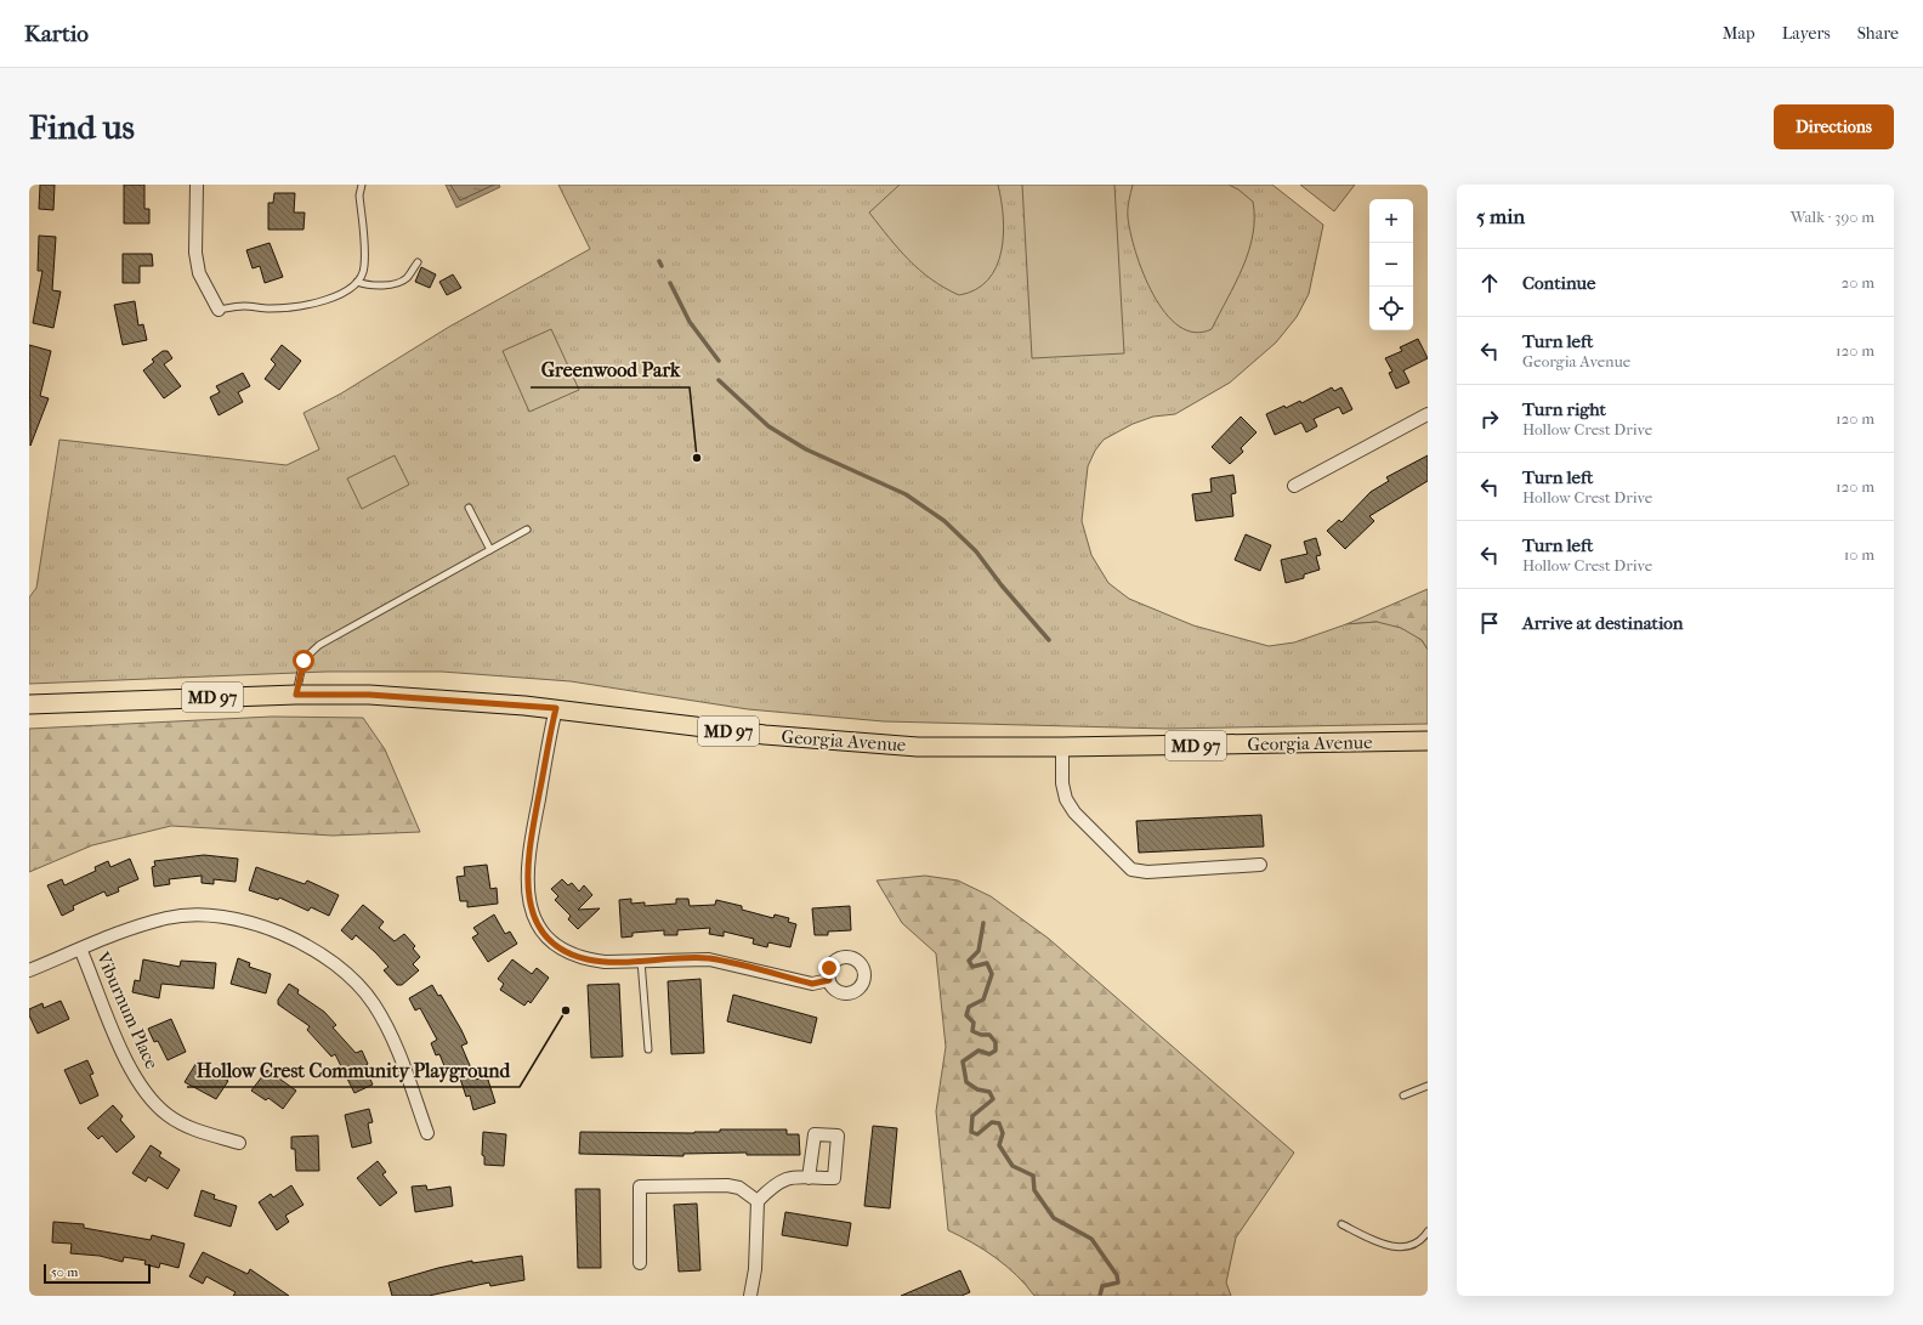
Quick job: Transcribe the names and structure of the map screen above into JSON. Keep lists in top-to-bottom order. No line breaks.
{"streets":{"main road":["MD 97","Georgia Avenue"],"street":["Viburnum Place"]},"places":["Greenwood Park","Hollow Crest Community Playground"],"scale_bar":"50 m","page":{"header":"Kartio","nav":["Map","Layers","Share"],"buttons":"Directions","title":"Find us","heading":["5 min","Walk · 390 m"],"map_buttons":["+","−"],"list":[["Continue","20 m"],["Turn left","Georgia Avenue","120 m"],["Turn right","Hollow Crest Drive","120 m"],["Turn left","Hollow Crest Drive","120 m"],["Turn left","Hollow Crest Drive","10 m"],"Arrive at destination"],"scale":"50 m"}}
